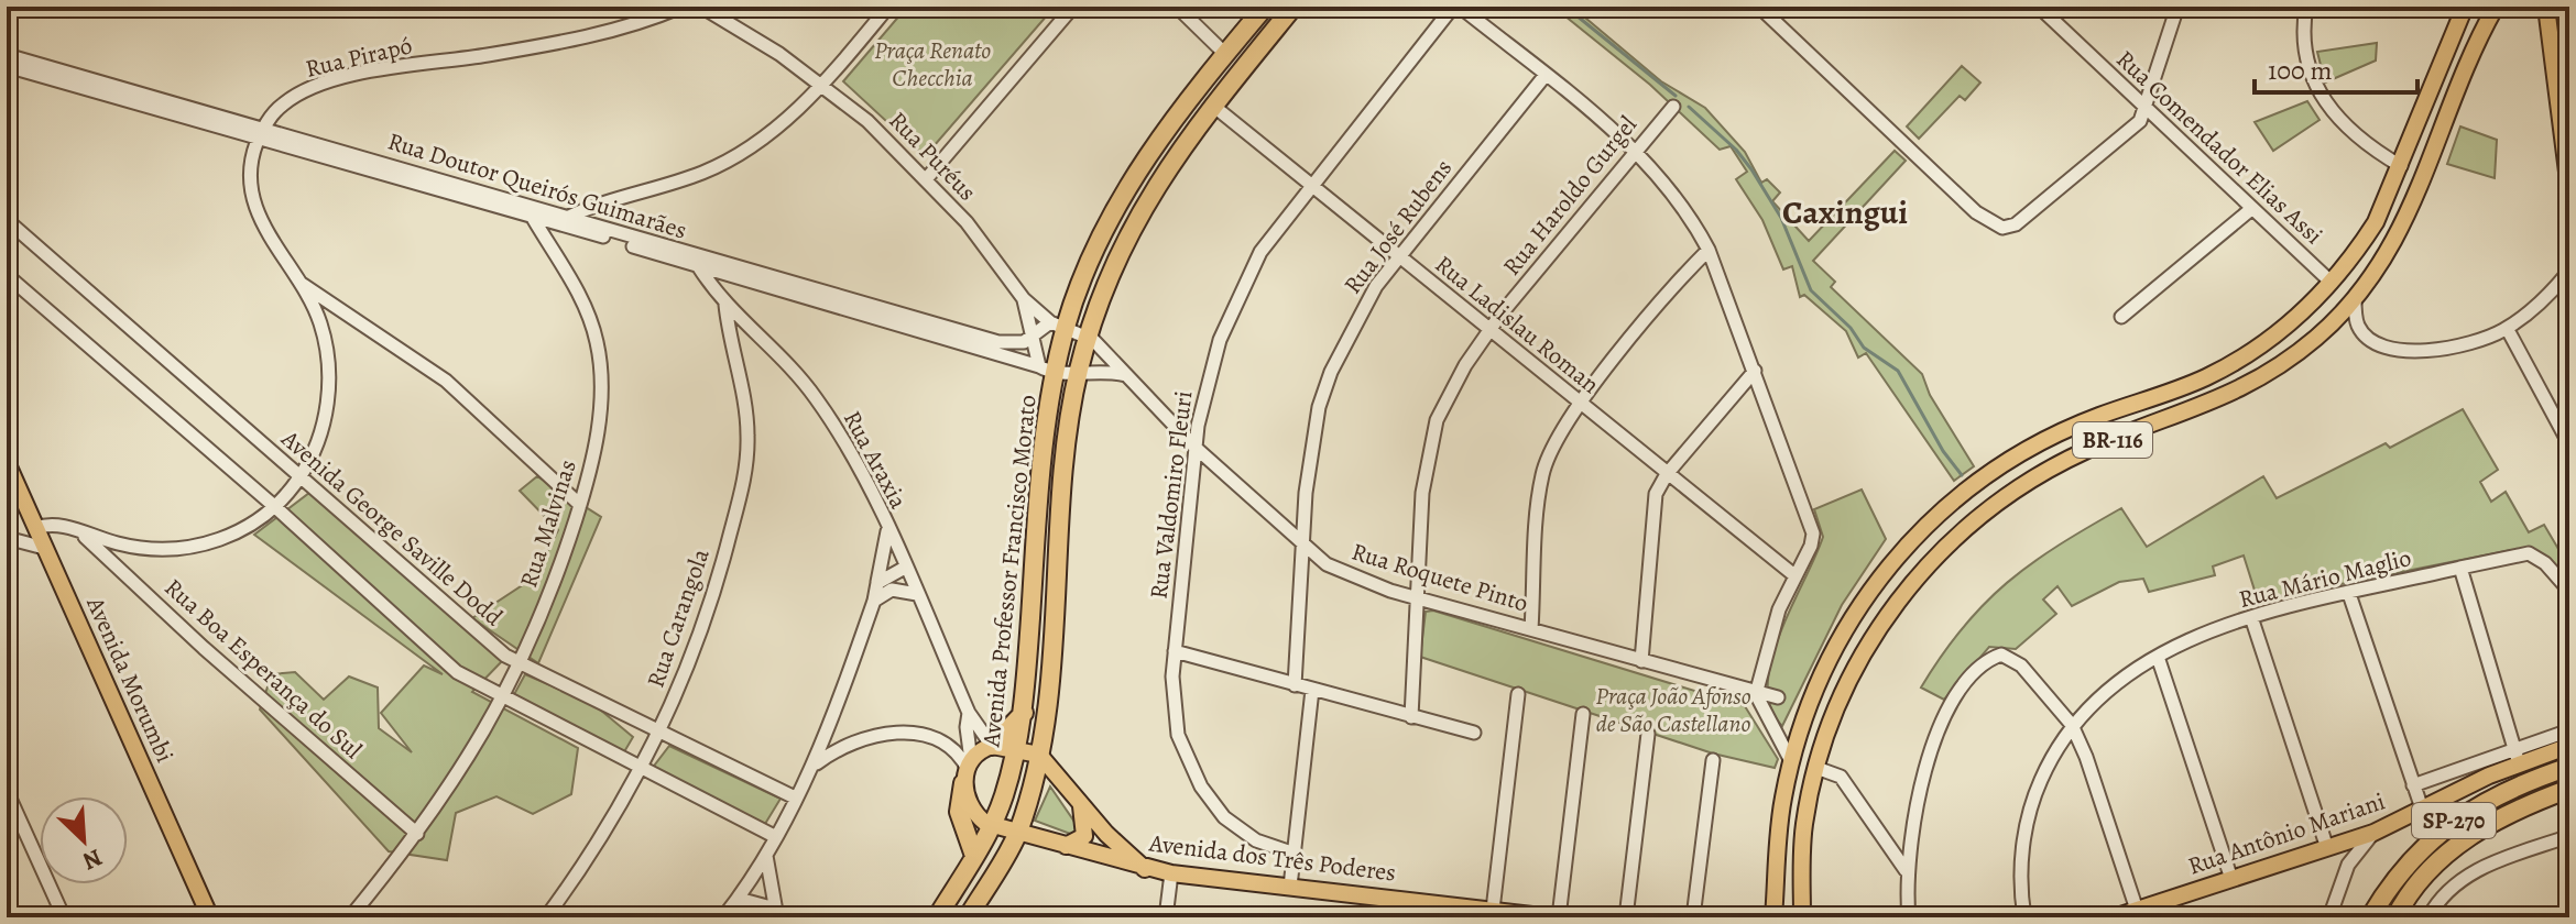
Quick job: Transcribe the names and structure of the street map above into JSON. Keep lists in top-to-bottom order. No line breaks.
{"streets":{"highway":["Avenida Professor Francisco Morato","SP-270"],"main road":["BR-116","Avenida Morumbi","Rua Antônio Mariani","Avenida dos Três Poderes"],"street":["Rua Pirapó","Rua Comendador Elias Assi","Rua Puréus","Rua Doutor Queirós Guimarães","Rua Haroldo Gurgel","Rua José Rubens","Rua Ladislau Roman","Rua Araxia","Rua Valdomiro Fleuri","Rua Malvinas","Avenida George Saville Dodd","Rua Roquete Pinto","Rua Mário Maglio","Rua Carangola","Rua Boa Esperança do Sul"]},"crossings":[["Rua Pirapó","Rua Doutor Queirós Guimarães"],["Rua Comendador Elias Assi","BR-116"],["Rua Puréus","Rua Doutor Queirós Guimarães"],["Rua Puréus","Avenida Professor Francisco Morato"],["Rua Puréus","Rua Roquete Pinto"],["Rua Doutor Queirós Guimarães","Rua Araxia"],["Rua Doutor Queirós Guimarães","Rua Malvinas"],["Rua Doutor Queirós Guimarães","Avenida Professor Francisco Morato"],["Rua Doutor Queirós Guimarães","Rua Carangola"],["Rua Haroldo Gurgel","Rua Ladislau Roman"],["Rua Haroldo Gurgel","Rua Roquete Pinto"],["Rua José Rubens","Rua Ladislau Roman"],["Rua José Rubens","Rua Roquete Pinto"],["Rua Ladislau Roman","Rua Valdomiro Fleuri"],["Rua Ladislau Roman","Avenida Professor Francisco Morato"],["Rua Araxia","Rua Carangola"],["Rua Valdomiro Fleuri","Rua Roquete Pinto"],["Rua Malvinas","Avenida George Saville Dodd"],["Rua Malvinas","Rua Boa Esperança do Sul"],["Avenida George Saville Dodd","Rua Carangola"],["Avenida Professor Francisco Morato","Rua Roquete Pinto"],["Avenida Professor Francisco Morato","Avenida dos Três Poderes"]],"districts":["Caxingui"],"parks":["Praça Renato Checchia","Praça João Afonso de São Castellano"],"scale_bar":"100 m","north":"bottom right"}
